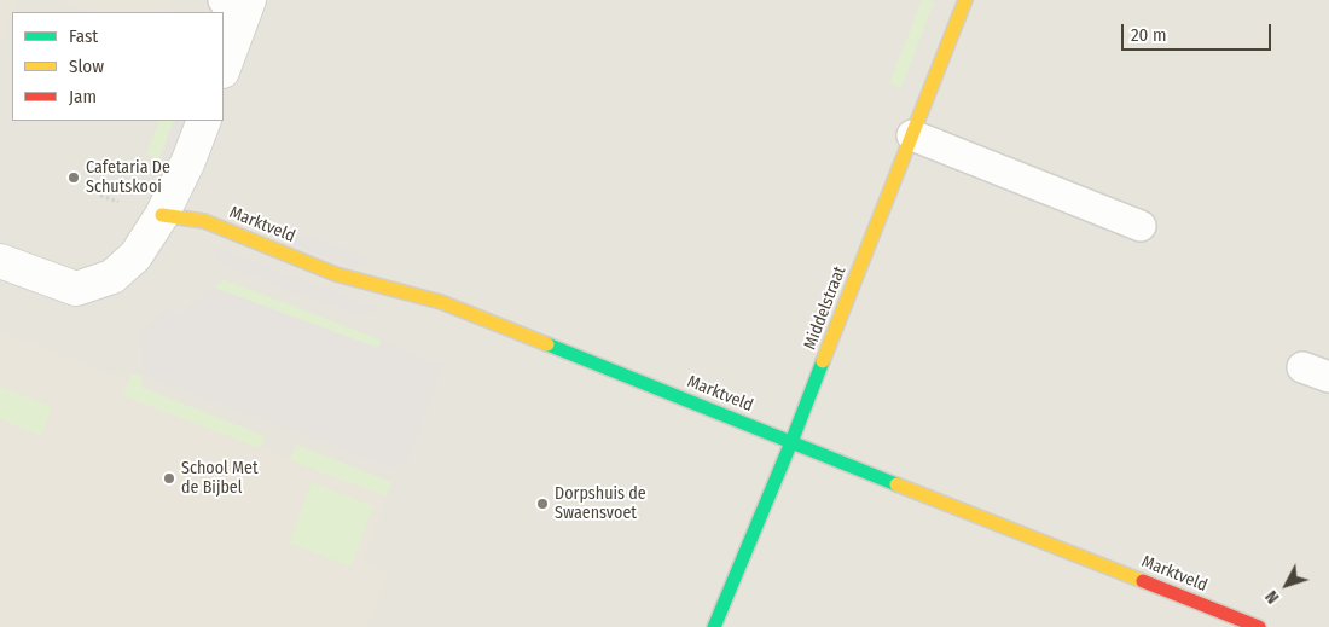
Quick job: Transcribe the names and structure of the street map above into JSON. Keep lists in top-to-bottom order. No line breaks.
{"streets":{"street":["Marktveld","Middelstraat"]},"crossings":[["Marktveld","Middelstraat"]],"places":["Cafetaria De Schutskooi","School Met de Bijbel","Dorpshuis de Swaensvoet"],"legend":["Fast","Slow","Jam"],"scale_bar":"20 m","north":"bottom left"}
